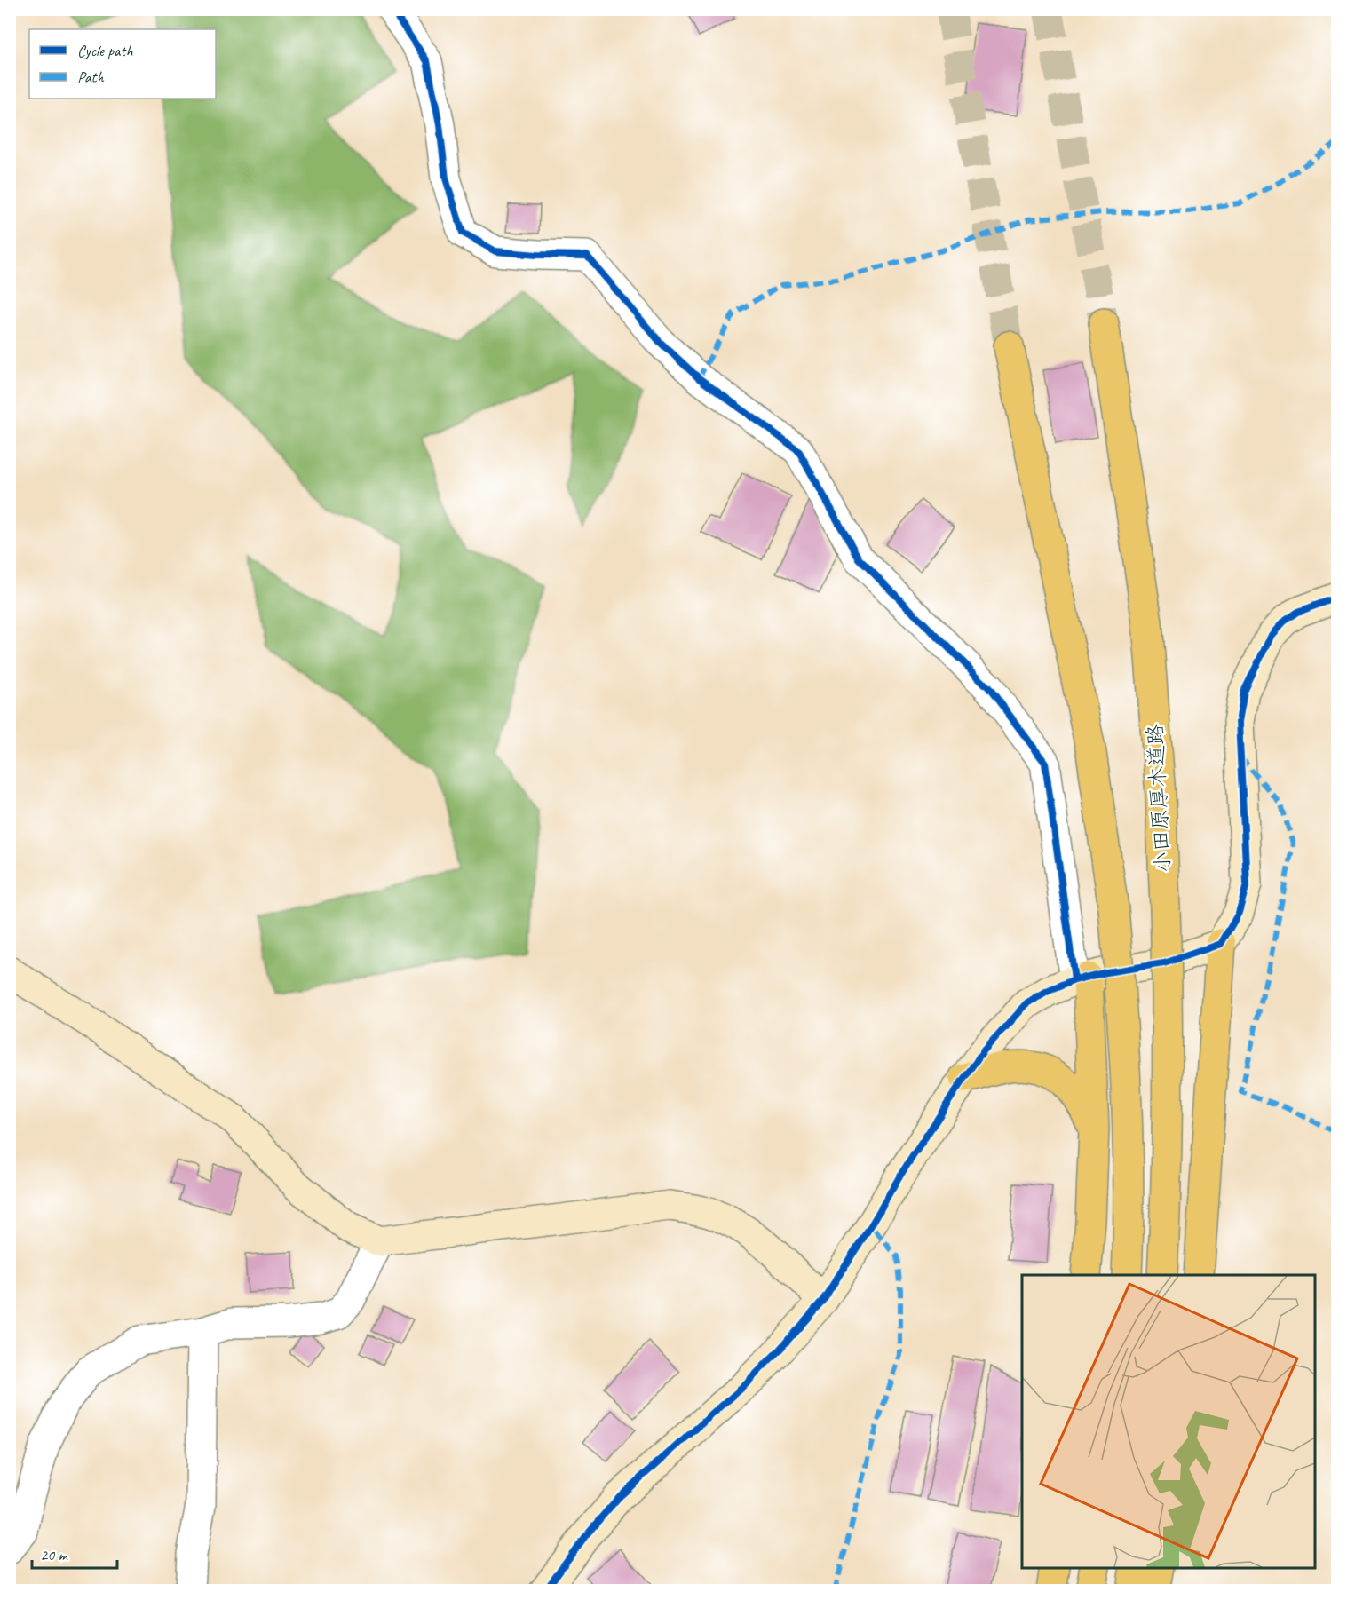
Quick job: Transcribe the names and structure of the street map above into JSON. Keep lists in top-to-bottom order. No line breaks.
{"streets":{"highway":["小田原厚木道路"]},"legend":["Cycle path","Path"],"scale_bar":"20 m"}
